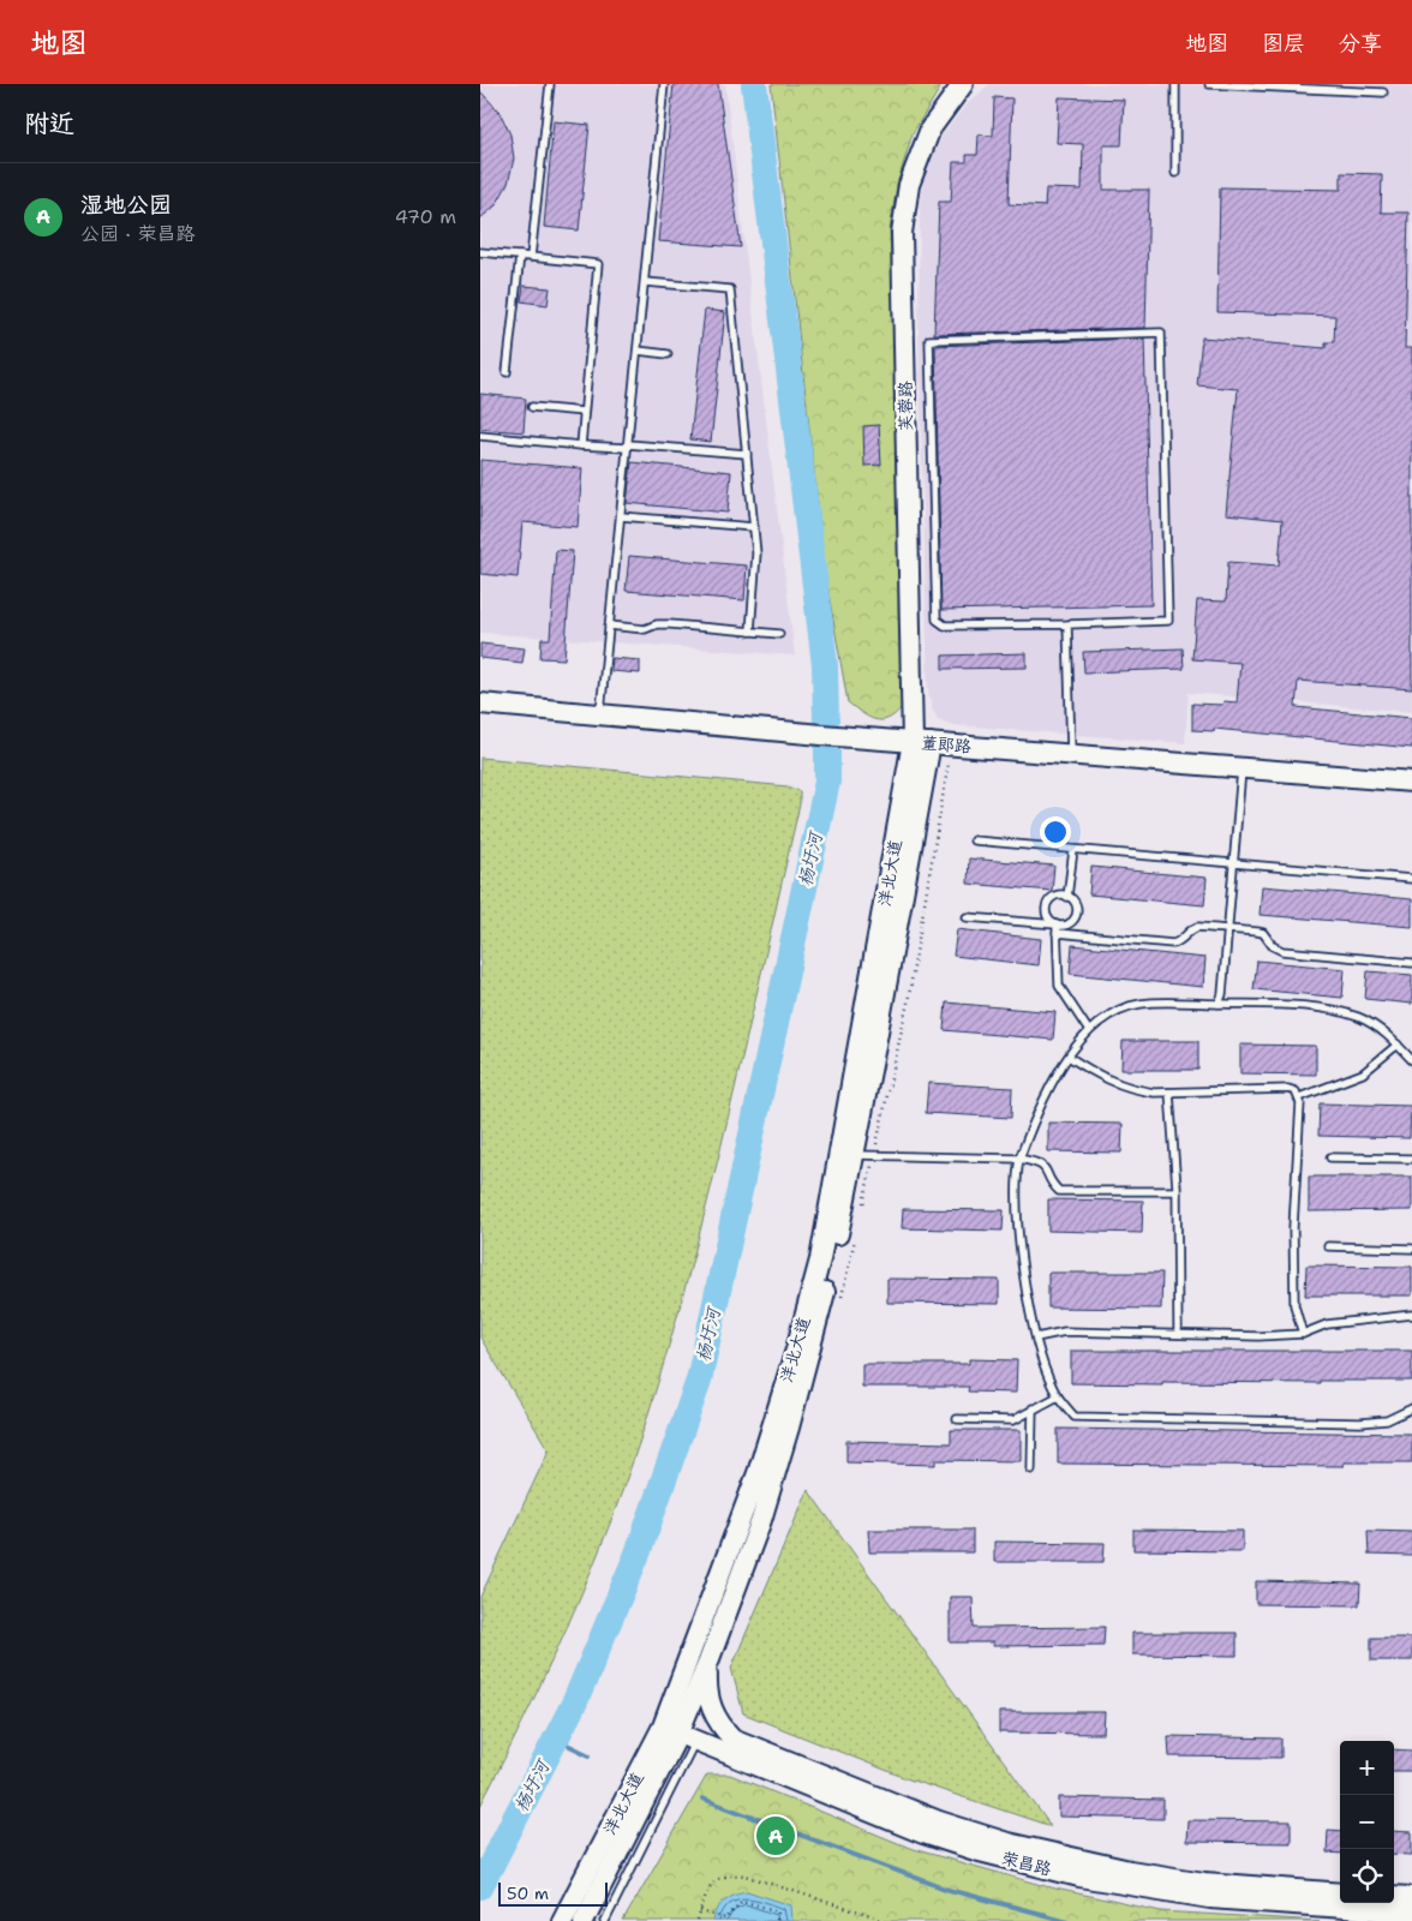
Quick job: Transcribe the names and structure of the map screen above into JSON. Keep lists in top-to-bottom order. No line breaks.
{"streets":{"street":["芙蓉路","董郎路","洋北大道","荣昌路"]},"crossings":[["芙蓉路","董郎路"],["芙蓉路","洋北大道"],["董郎路","洋北大道"],["洋北大道","荣昌路"]],"water":["杨圩河"],"scale_bar":"50 m","page":{"header":"地图","nav":["地图","图层","分享"],"heading":"附近","list":[{"mark":"A","name":"湿地公园","note":"公园 · 荣昌路","value":"470 m"}],"map_buttons":["+","−"],"pins":"A","scale":"50 m"}}
